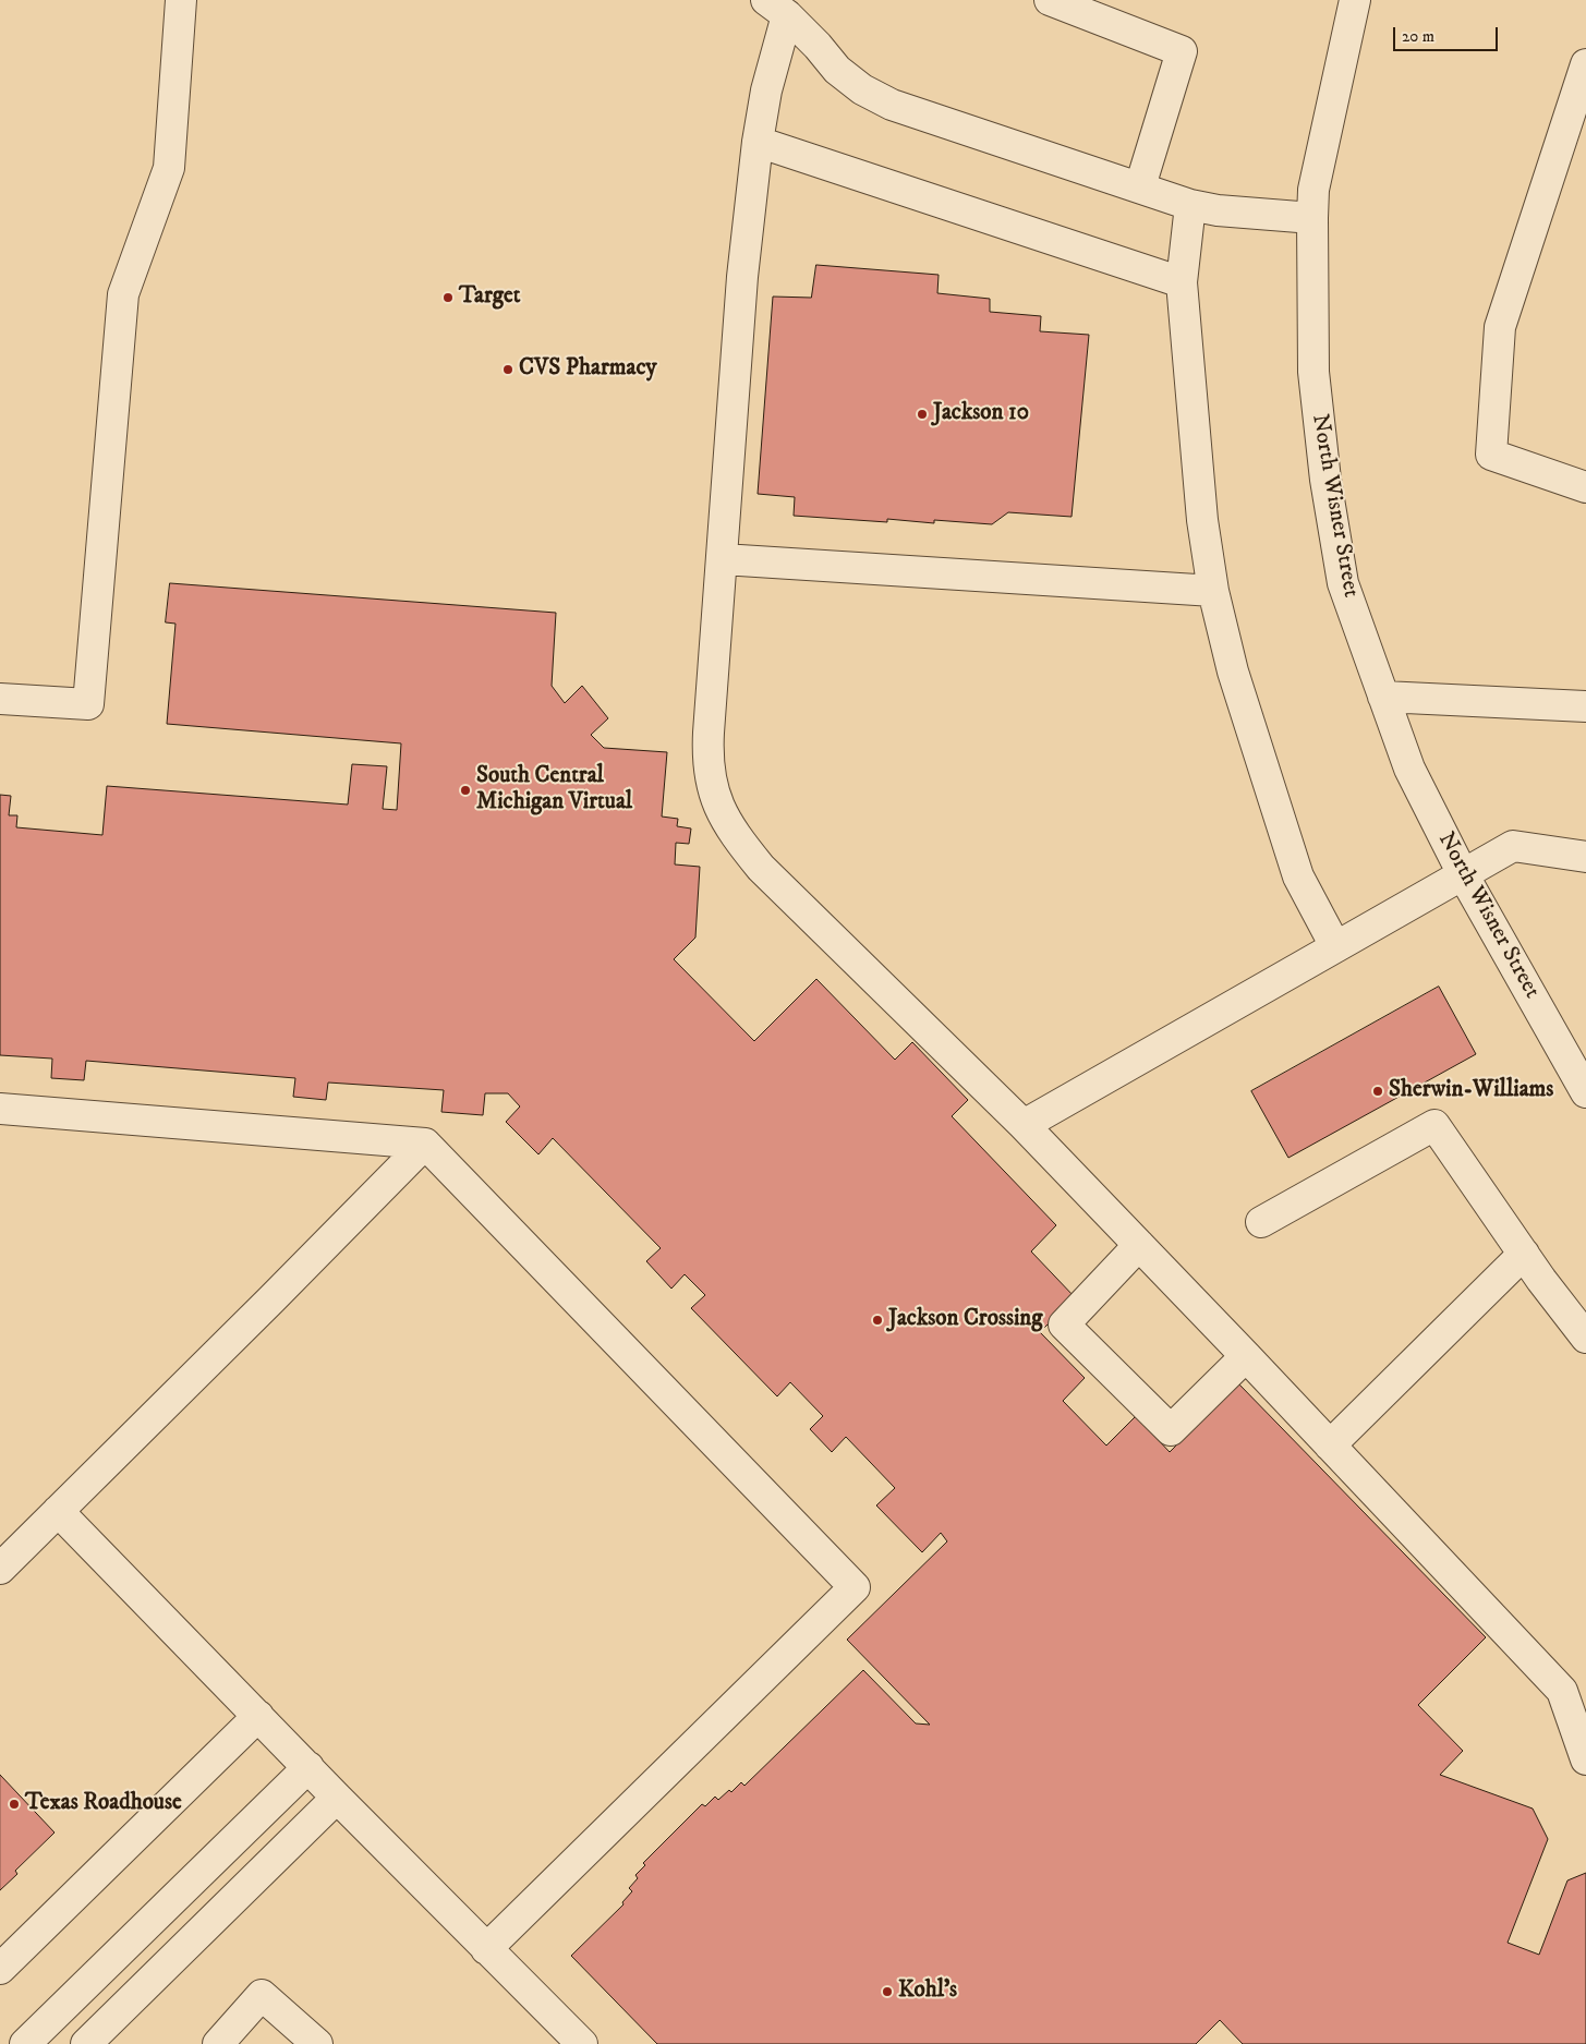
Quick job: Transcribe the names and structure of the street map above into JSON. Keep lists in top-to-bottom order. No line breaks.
{"streets":{"street":["North Wisner Street"]},"places":["Target","CVS Pharmacy","Jackson 10","South Central Michigan Virtual","Sherwin-Williams","Jackson Crossing","Texas Roadhouse","Kohl's"],"scale_bar":"20 m"}
